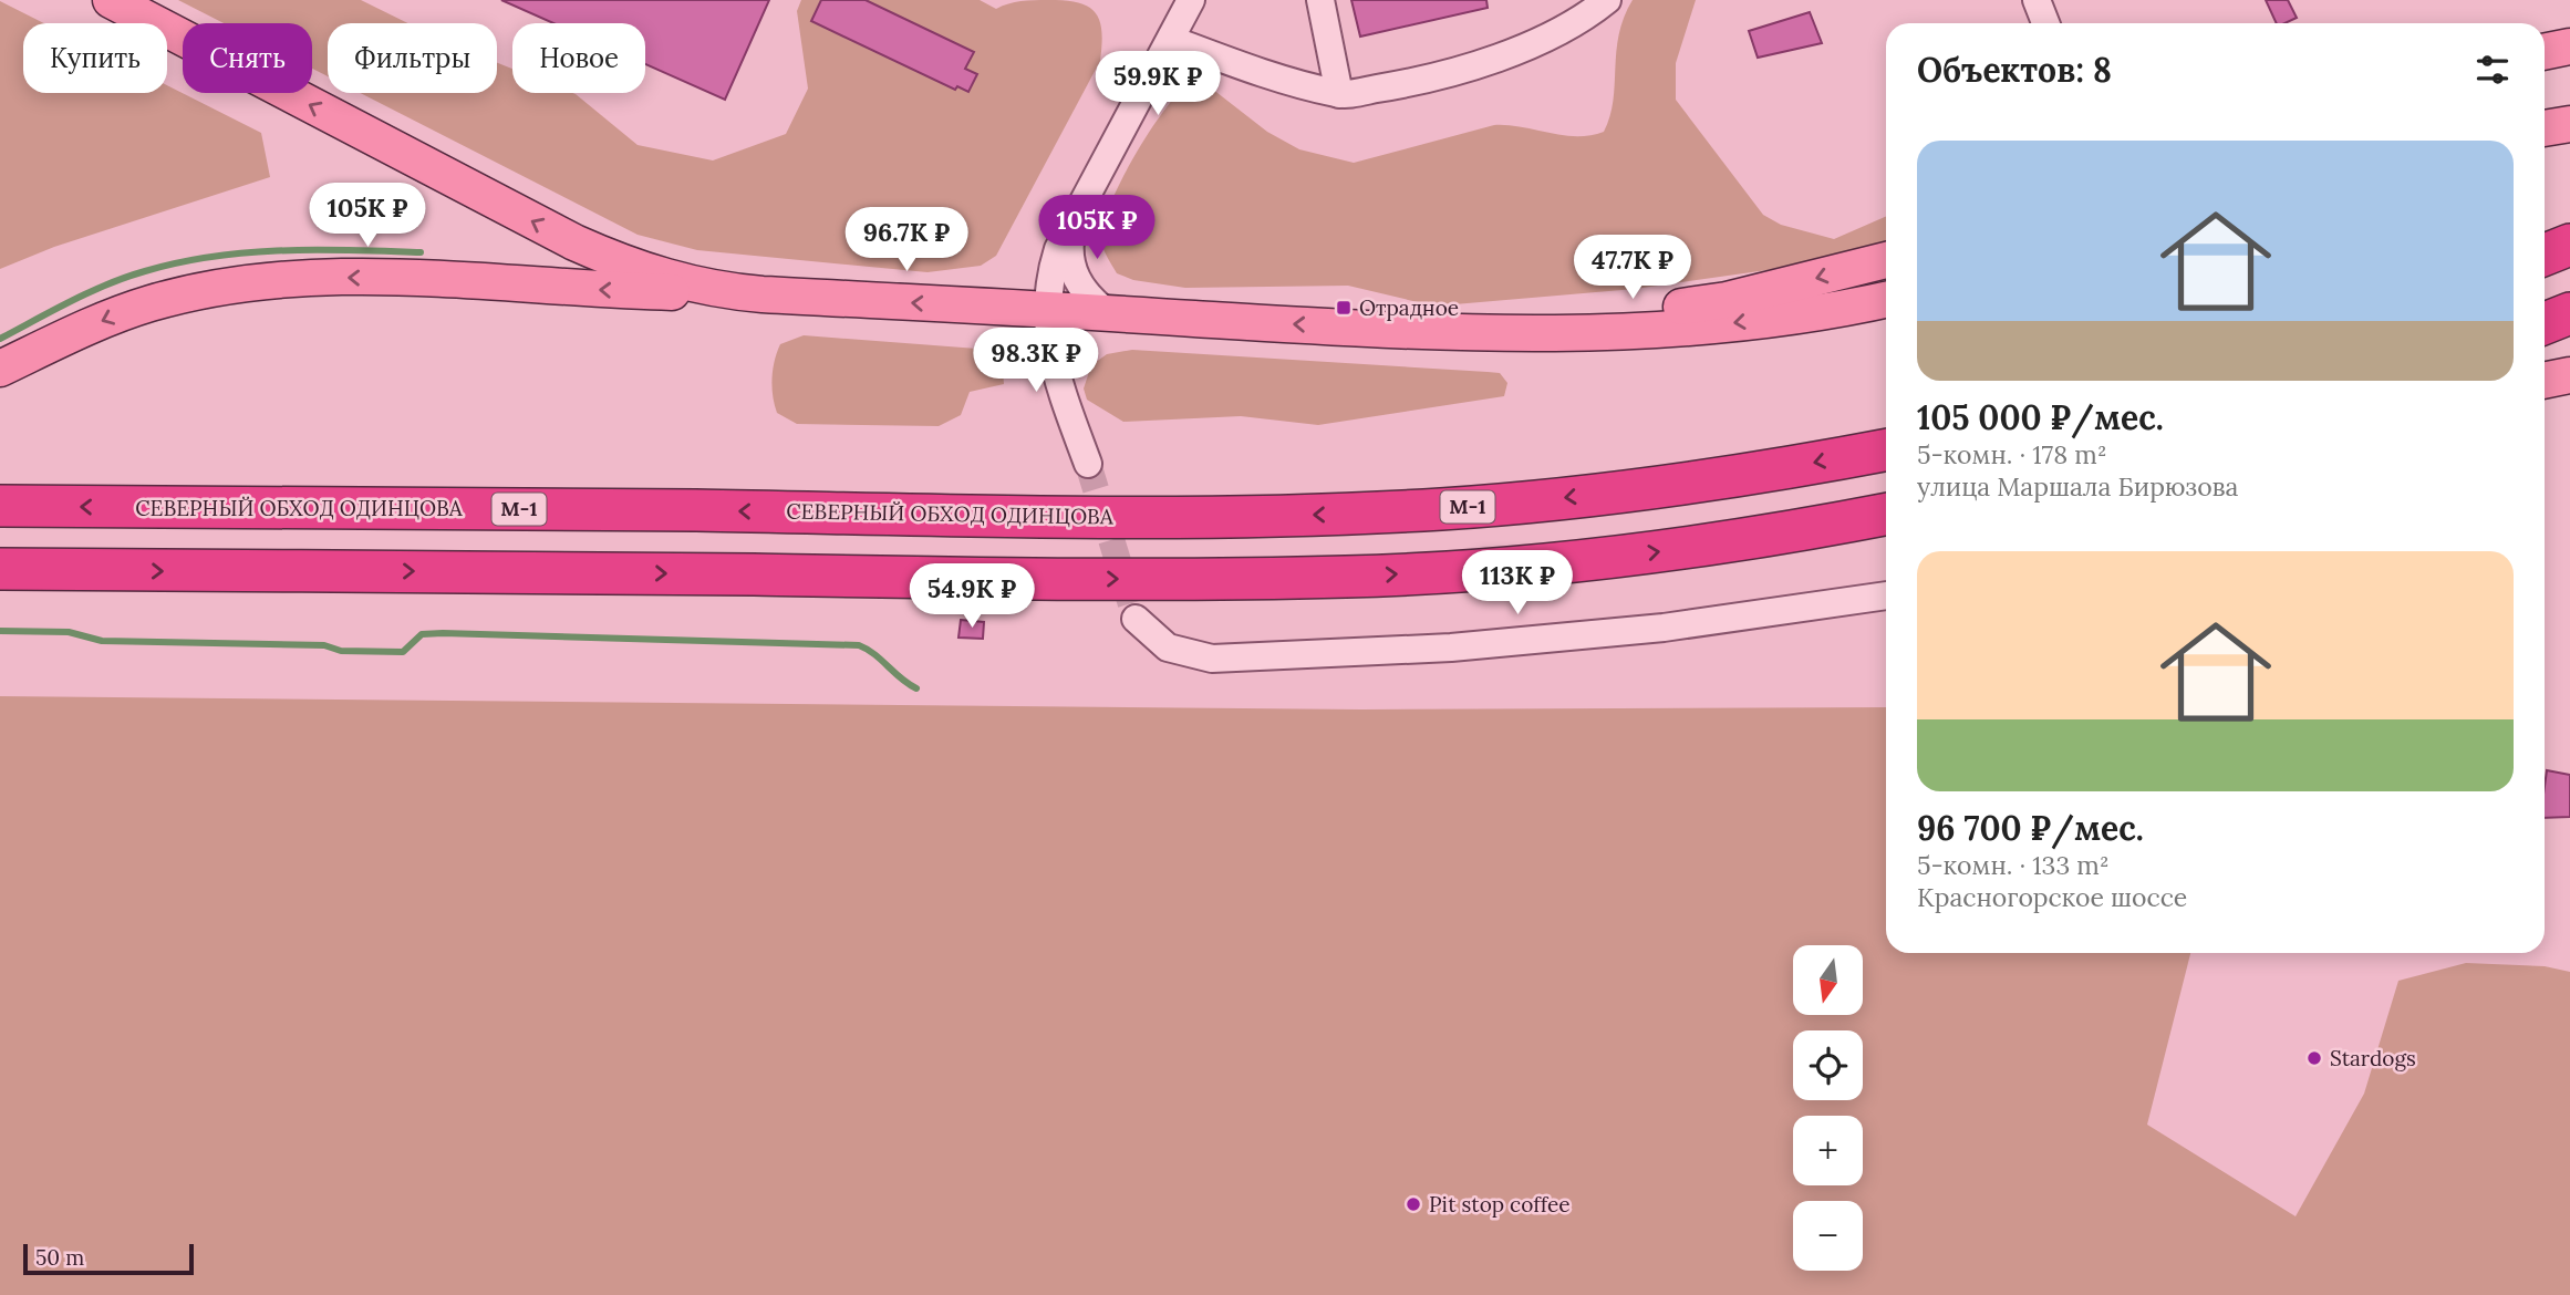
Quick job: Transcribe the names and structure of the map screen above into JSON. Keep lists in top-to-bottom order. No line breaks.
{"streets":{"highway":["М-1","СЕВЕРНЫЙ ОБХОД ОДИНЦОВА"]},"places":{"transit":["Отрадное"],"other":["Stardogs","Pit stop coffee"]},"scale_bar":"50 m","north":"bottom","page":{"chip":["Купить","Снять","Фильтры","Новое"],"heading":"Объектов: 8","price":["59.9K ₽","105K ₽","105K ₽","96.7K ₽","47.7K ₽","98.3K ₽","113K ₽","54.9K ₽"],"list":[{"name":"105 000 ₽/мес.","note":"5-комн. · 178 m² · улица Маршала Бирюзова"},{"name":"96 700 ₽/мес.","note":"5-комн. · 133 m² · Красногорское шоссе"}],"map_buttons":["+","−"],"scale":"50 m"}}
